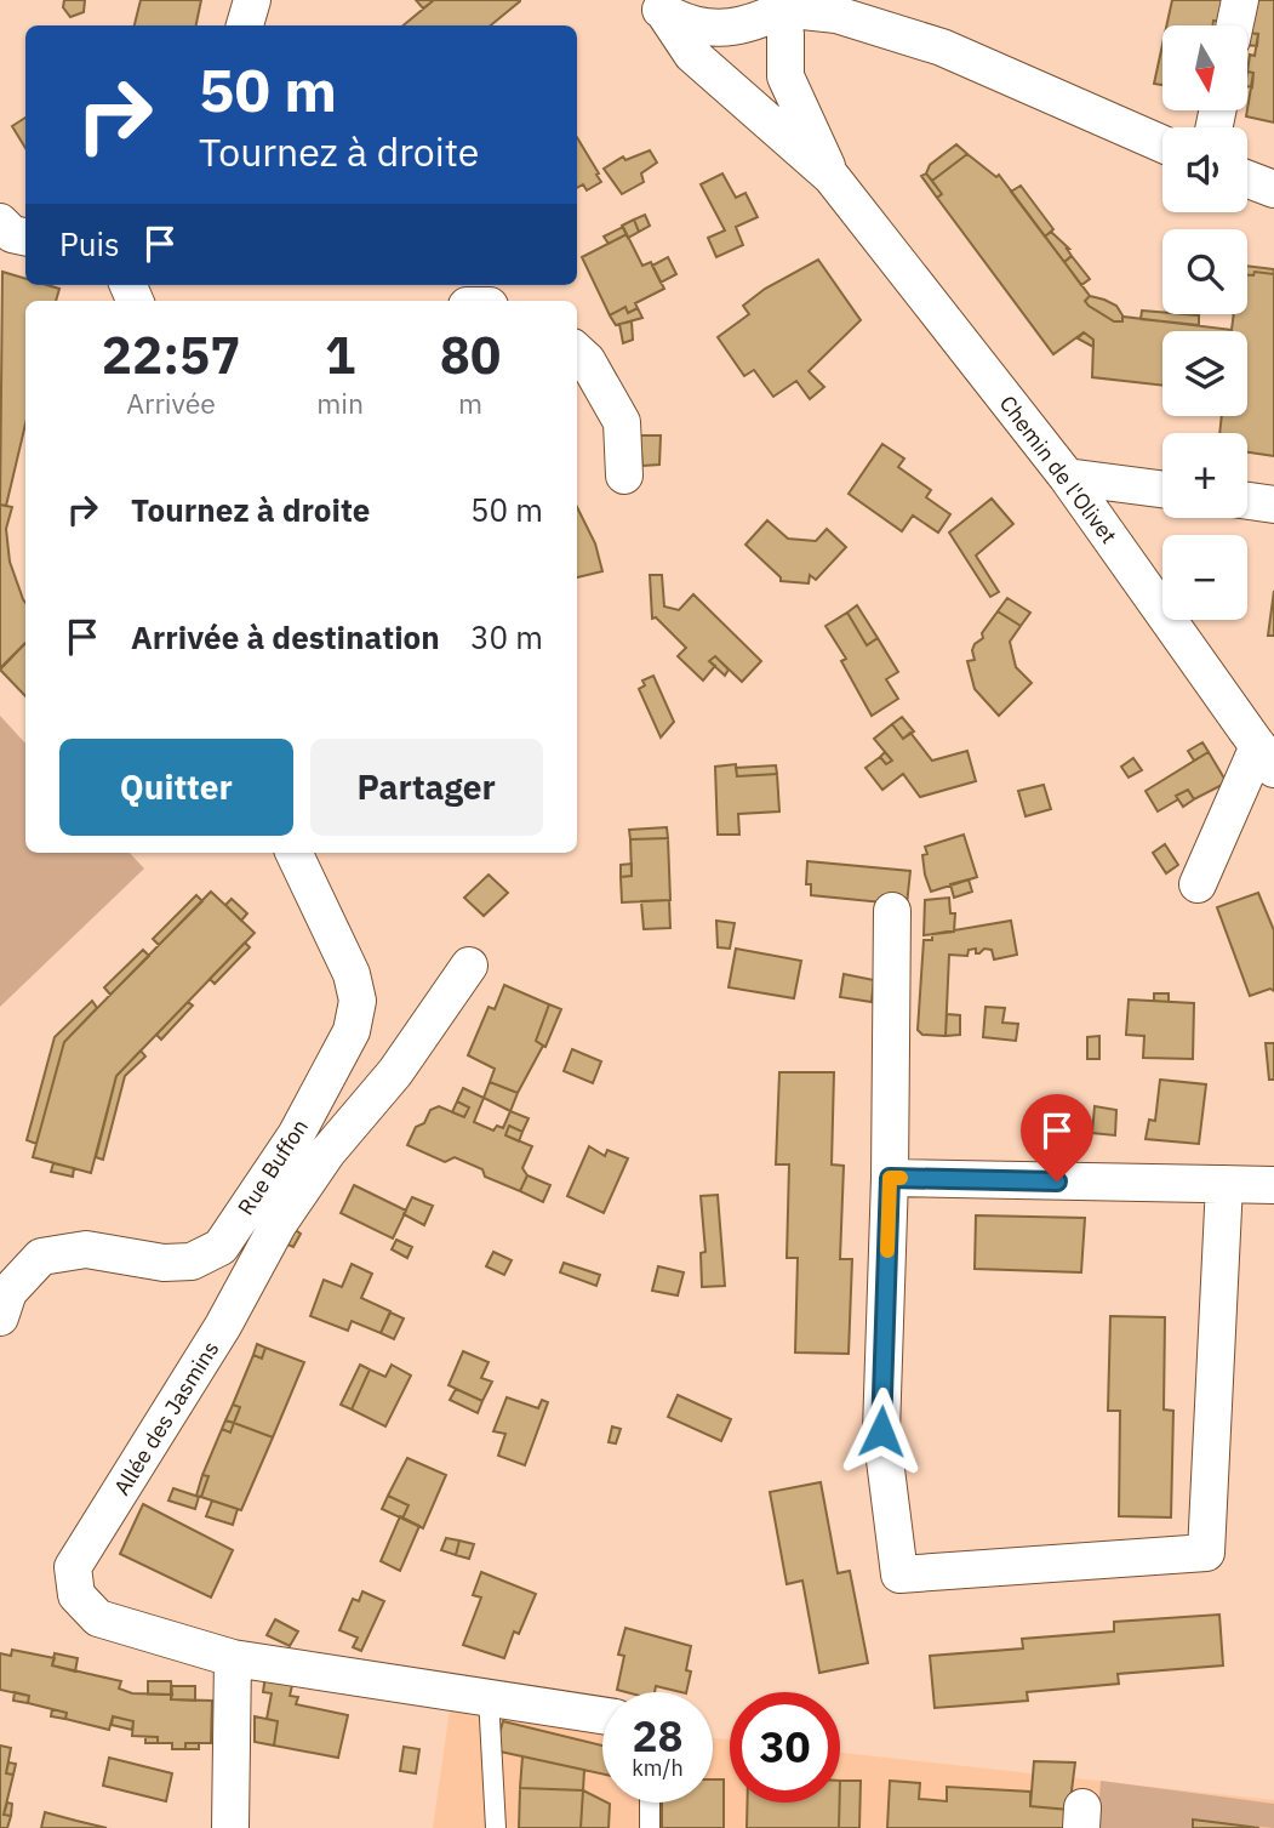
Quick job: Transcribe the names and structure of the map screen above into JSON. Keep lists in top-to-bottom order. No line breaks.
{"streets":{"street":["Chemin de l'Olivet","Rue Buffon","Allée des Jasmins"]},"north":"bottom","page":{"map_buttons":["+","−"],"turn":["50 m","Tournez à droite"],"then":"Puis","eta":["22:57","Arrivée","1","min","80","m"],"list":[{"name":"Tournez à droite","value":"50 m"},{"name":"Arrivée à destination","value":"30 m"}],"buttons":["Quitter","Partager"],"speed":"28 km/h","limit":"30"}}
